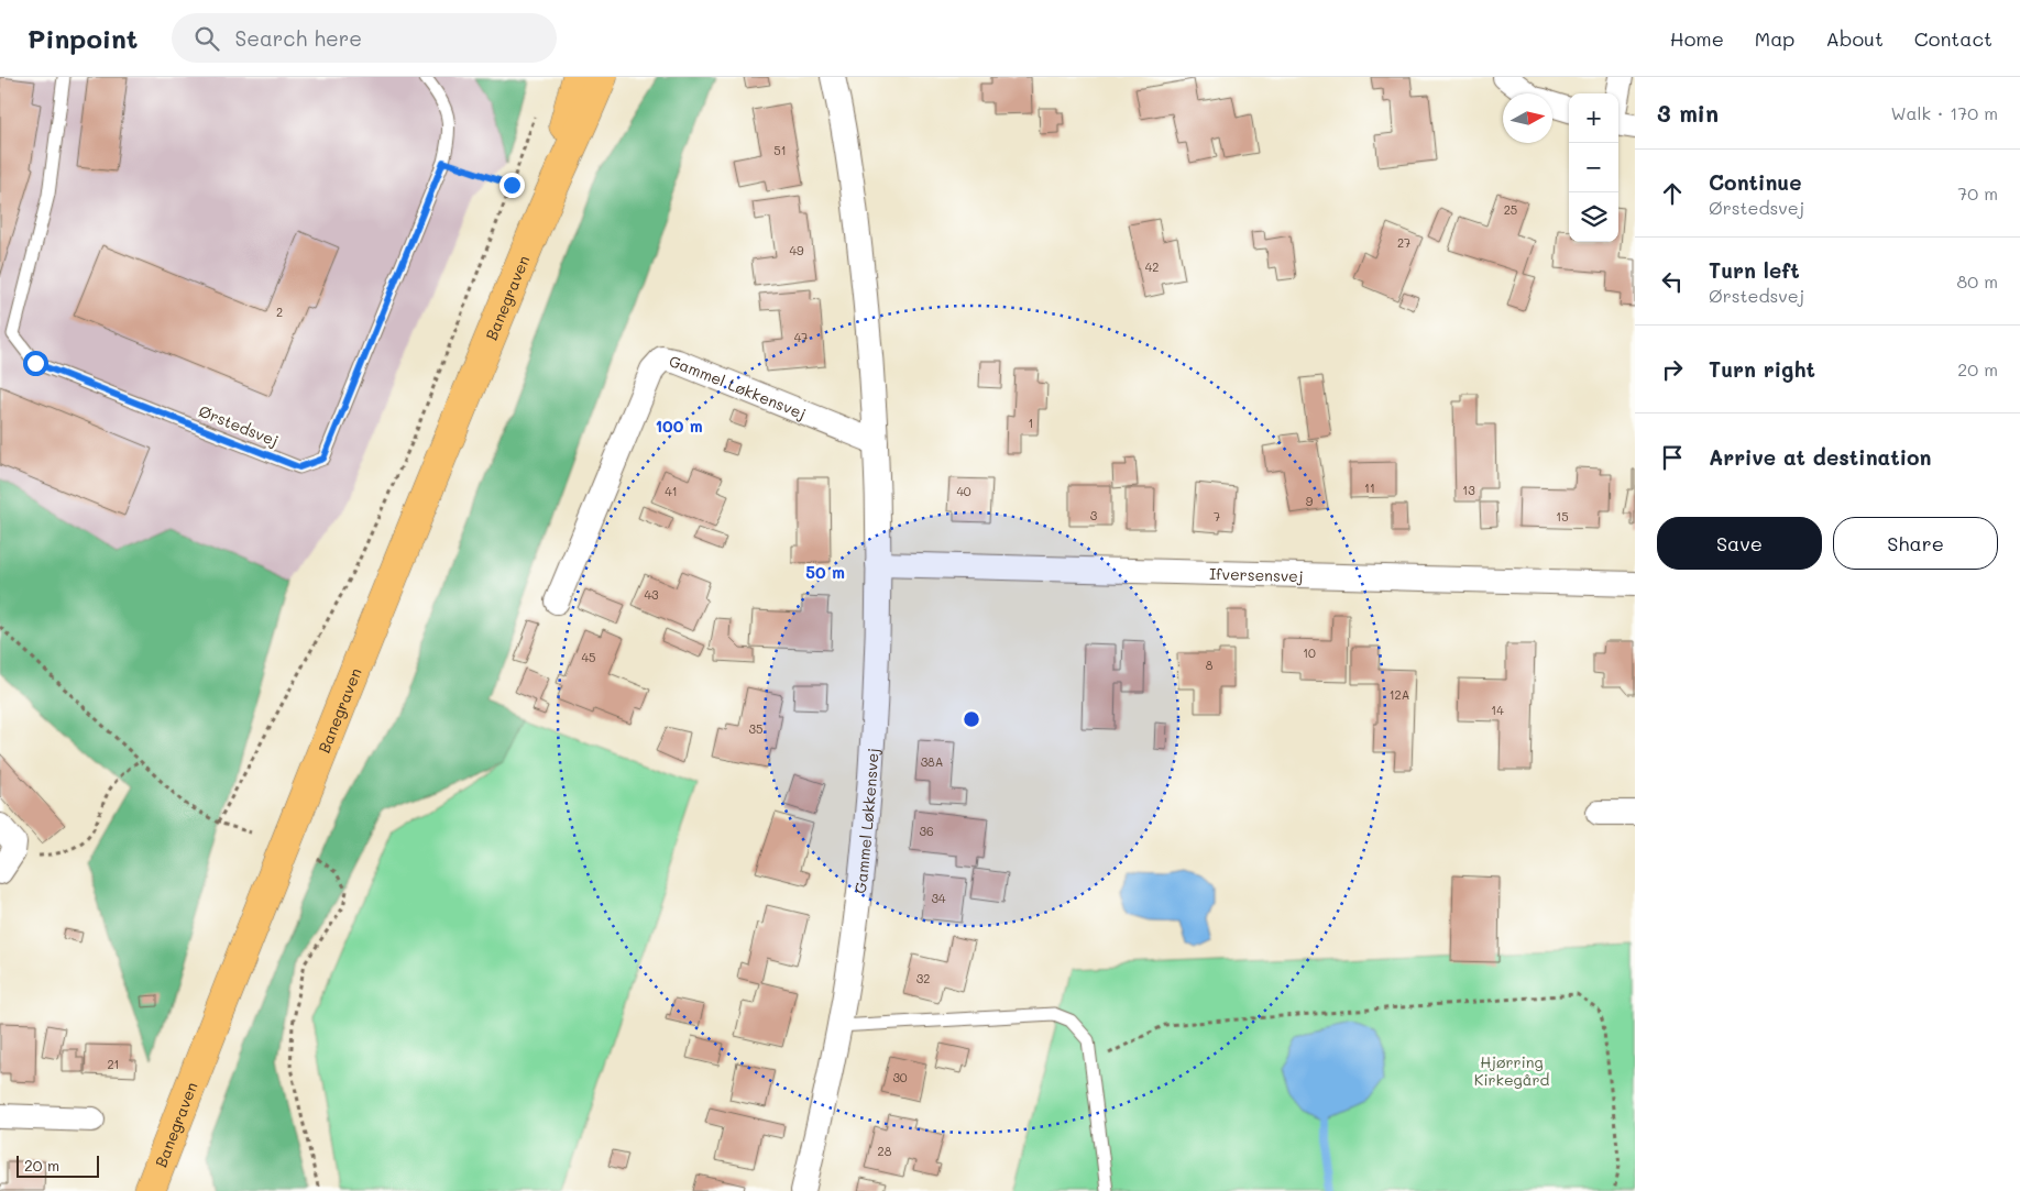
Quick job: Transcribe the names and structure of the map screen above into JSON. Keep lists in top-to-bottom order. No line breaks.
{"streets":{"main road":["Banegraven"],"street":["Gammel Løkkensvej","Ifversensvej"],"lane":["Ørstedsvej"]},"crossings":[["Gammel Løkkensvej","Ifversensvej"]],"parks":["Hjørring Kirkegård"],"house_numbers":["51","25","27","49","42","2","47","1","11","13","41","40","9","3","7","15","43","10","45","8","12A","14","35","38A","36","34","32","21","30","28"],"scale_bar":"20 m","north":"right","page":{"header":"Pinpoint","search":"Search here","nav":["Home","Map","About","Contact"],"heading":["3 min","Walk · 170 m"],"map_buttons":["+","−"],"list":[["Continue","Ørstedsvej","70 m"],["Turn left","Ørstedsvej","80 m"],["Turn right","20 m"],"Arrive at destination"],"buttons":["Save","Share"],"scale":"20 m"},"rings":["100 m","50 m"]}
